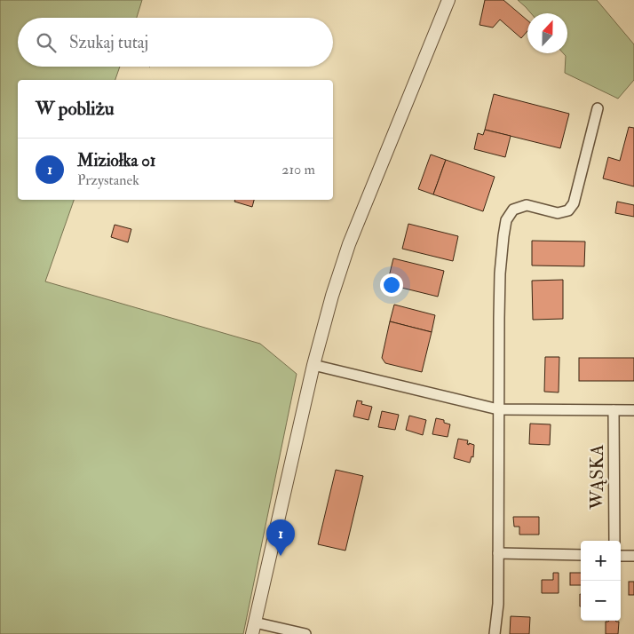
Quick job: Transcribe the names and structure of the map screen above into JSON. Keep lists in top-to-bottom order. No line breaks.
{"streets":{"street":["WĄSKA"]},"north":"top","page":{"search":"Szukaj tutaj","heading":"W pobliżu","list":[{"mark":"1","name":"Miziołka 01","note":"Przystanek","value":"210 m"}],"pins":"1","map_buttons":["+","−"]}}
